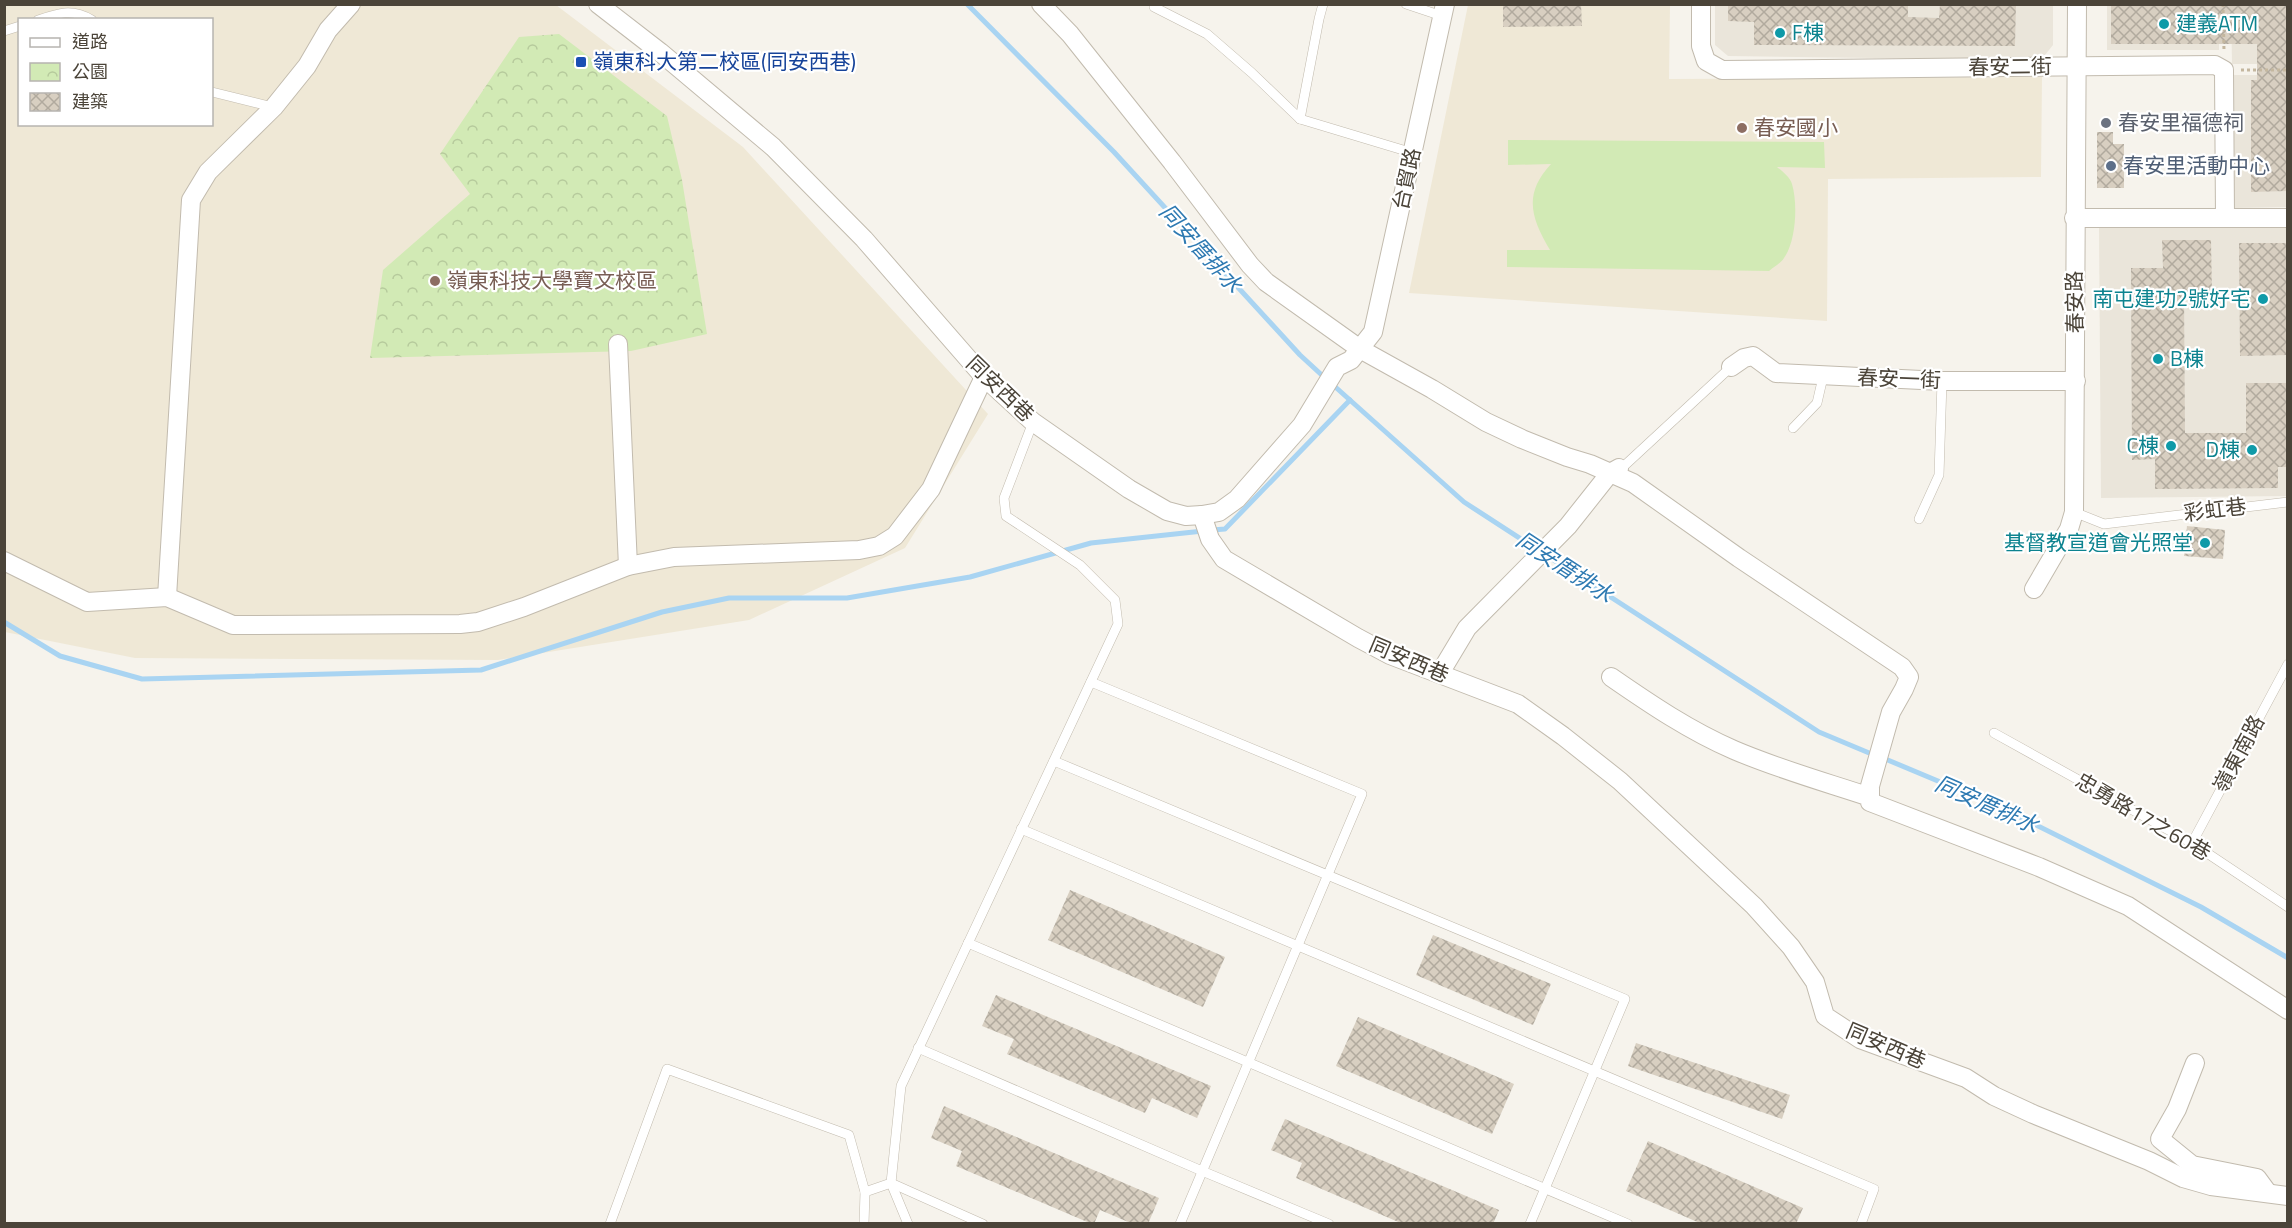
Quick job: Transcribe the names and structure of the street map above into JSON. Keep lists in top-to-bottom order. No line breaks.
{"streets":{"street":["春安二街","台貿路","春安路","春安一街","同安西巷"],"lane":["彩虹巷","嶺東南路","忠勇路17之60巷"]},"crossings":[["春安二街","春安路"],["春安路","春安一街"],["春安路","彩虹巷"],["嶺東南路","忠勇路17之60巷"]],"water":["同安厝排水"],"places":{"other":["建義ATM","F棟","春安里福德祠","春安國小","春安里活動中心","嶺東科技大學寶文校區","南屯建功2號好宅","B棟","C棟","D棟","基督教宣道會光照堂"],"transit":["嶺東科大第二校區(同安西巷)"]},"legend":["道路","公園","建築"]}
